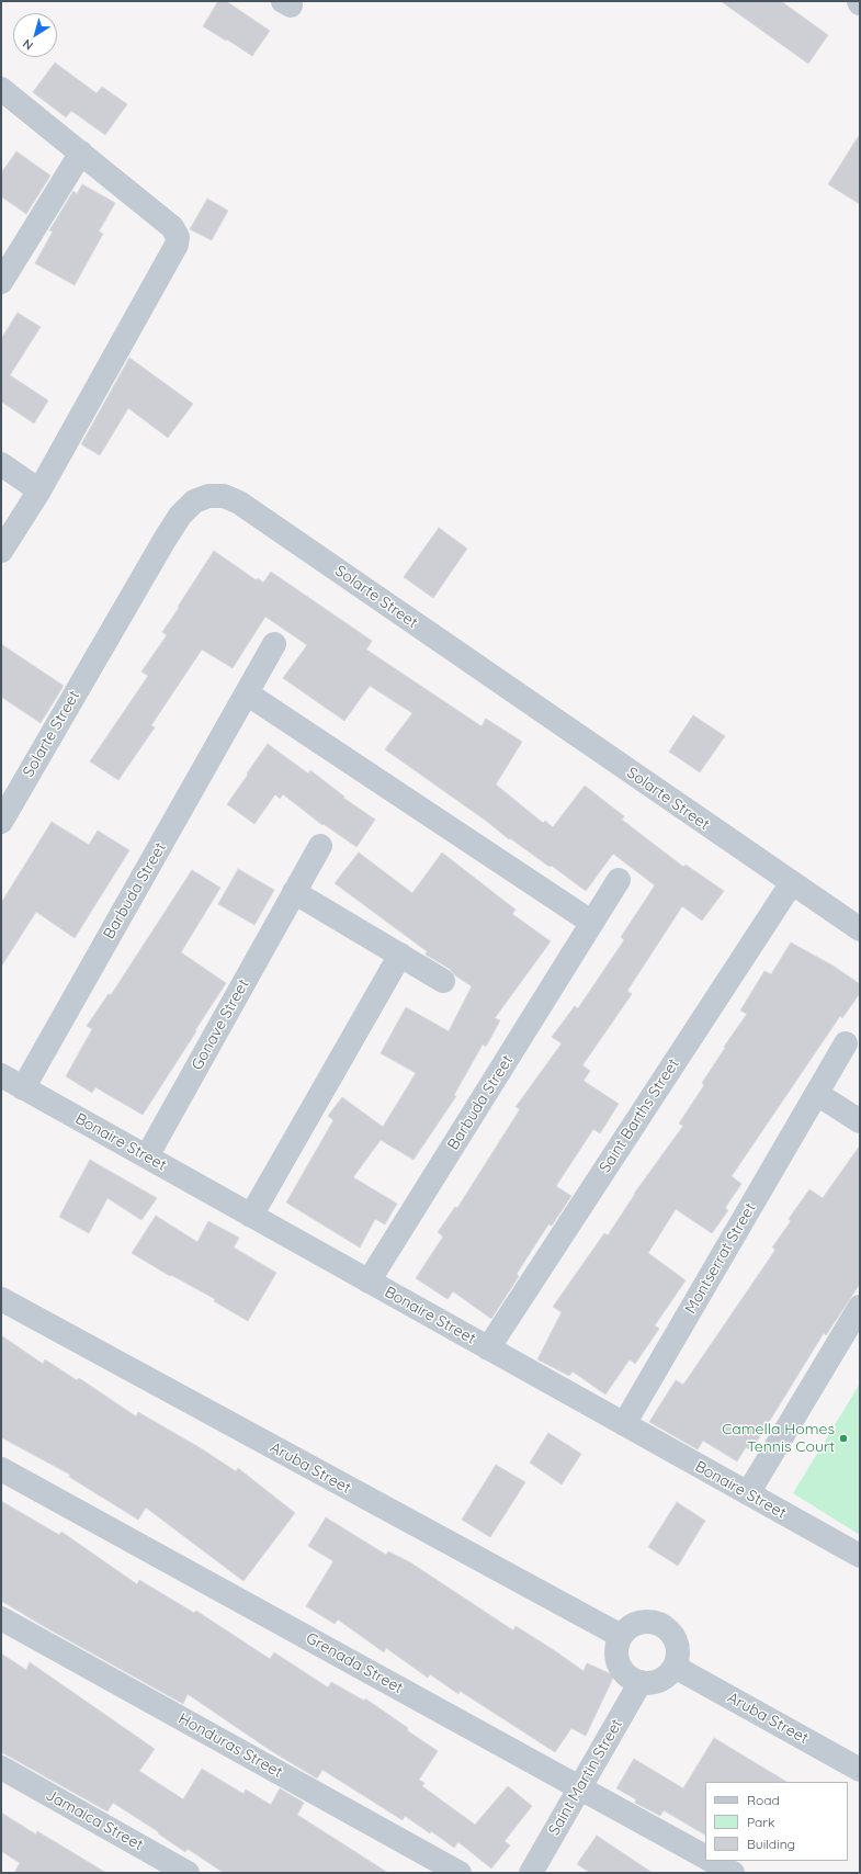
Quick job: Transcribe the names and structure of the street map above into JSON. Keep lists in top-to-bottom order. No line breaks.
{"streets":{"street":["Solarte Street","Barbuda Street","Gonave Street","Saint Barths Street","Bonaire Street","Montserrat Street","Aruba Street","Grenada Street","Honduras Street","Saint Martin Street","Jamaica Street"]},"crossings":[["Solarte Street","Saint Barths Street"],["Barbuda Street","Bonaire Street"],["Gonave Street","Bonaire Street"],["Saint Barths Street","Bonaire Street"],["Bonaire Street","Montserrat Street"],["Aruba Street","Saint Martin Street"],["Grenada Street","Saint Martin Street"]],"places":["Camella Homes Tennis Court"],"legend":["Road","Park","Building"],"north":"bottom left"}
